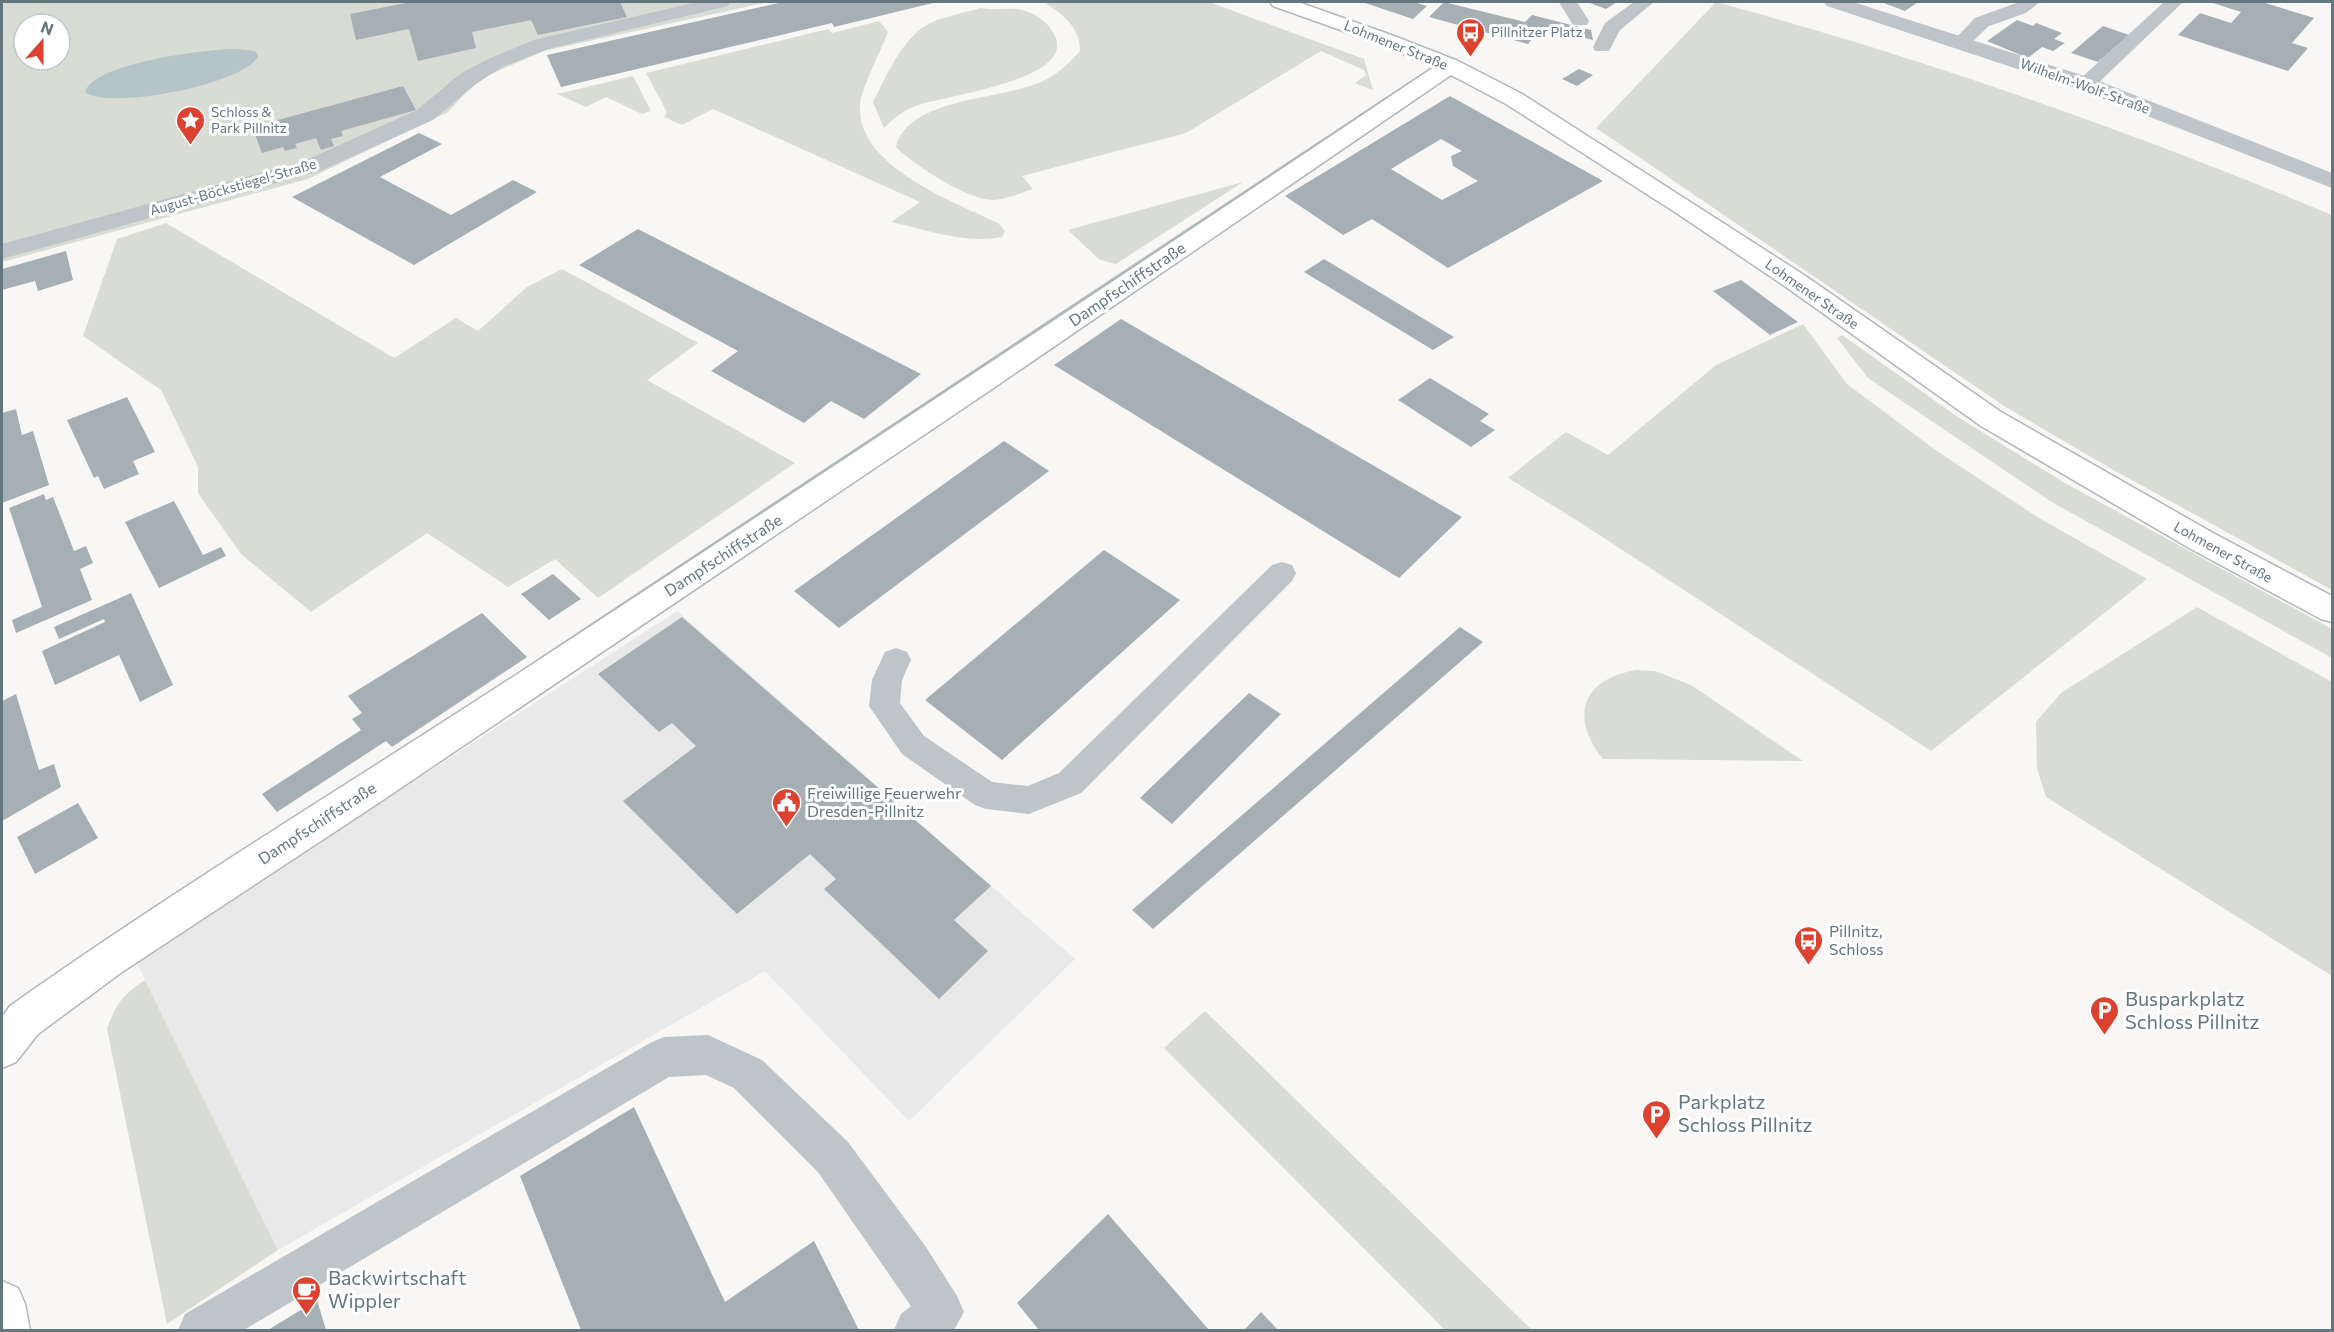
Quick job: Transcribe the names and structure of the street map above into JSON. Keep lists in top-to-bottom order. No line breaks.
{"streets":{"street":["Lohmener Straße","Wilhelm-Wolf-Straße","August-Böckstiegel-Straße","Dampfschiffstraße"]},"crossings":[["Lohmener Straße","Dampfschiffstraße"]],"places":{"bus stop":["Pillnitzer Platz","Pillnitz, Schloss"],"place":["Schloss & Park Pillnitz"],"public building":["Freiwillige Feuerwehr Dresden-Pillnitz"],"parking":["Busparkplatz Schloss Pillnitz","Parkplatz Schloss Pillnitz"],"cafe":["Backwirtschaft Wippler"]},"north":"top"}
